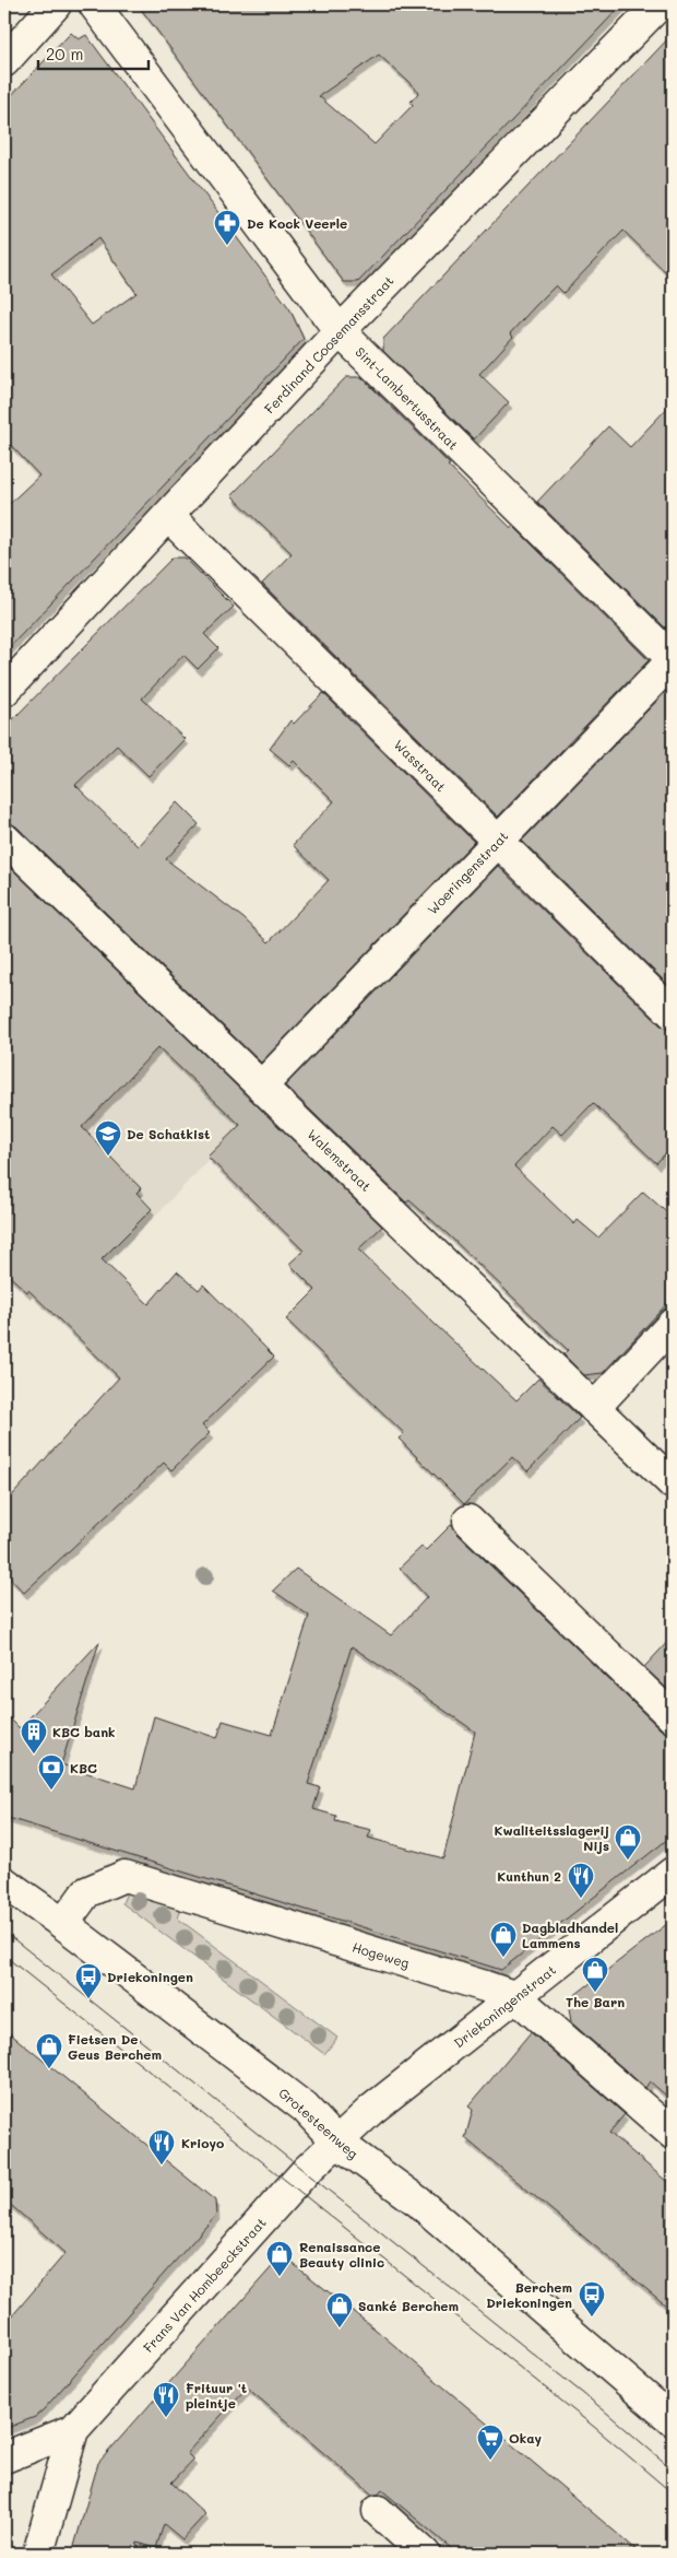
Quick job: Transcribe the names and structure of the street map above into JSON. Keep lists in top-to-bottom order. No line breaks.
{"streets":{"street":["Ferdinand Coosemansstraat","Sint-Lambertusstraat","Wasstraat","Woeringenstraat","Walemstraat","Hogeweg","Driekoningenstraat","Grotesteenweg","Frans Van Hombeeckstraat"]},"crossings":[["Ferdinand Coosemansstraat","Sint-Lambertusstraat"],["Ferdinand Coosemansstraat","Wasstraat"],["Sint-Lambertusstraat","Woeringenstraat"],["Wasstraat","Woeringenstraat"],["Woeringenstraat","Walemstraat"],["Hogeweg","Driekoningenstraat"],["Hogeweg","Grotesteenweg"],["Driekoningenstraat","Grotesteenweg"],["Driekoningenstraat","Frans Van Hombeeckstraat"],["Grotesteenweg","Frans Van Hombeeckstraat"]],"places":{"pharmacy":["De Kock Veerle"],"school or university":["De Schatkist"],"building":["KBC bank"],"bank":["KBC"],"shop":["Kwaliteitsslagerij Nijs","Dagbladhandel Lammens","The Barn","Fietsen De Geus Berchem","Renaissance Beauty clinic","Sanké Berchem"],"restaurant":["Kunthun 2","Krioyo","Frituur 't pleintje"],"bus stop":["Driekoningen","Berchem Driekoningen"],"supermarket":["Okay"]},"scale_bar":"20 m"}
